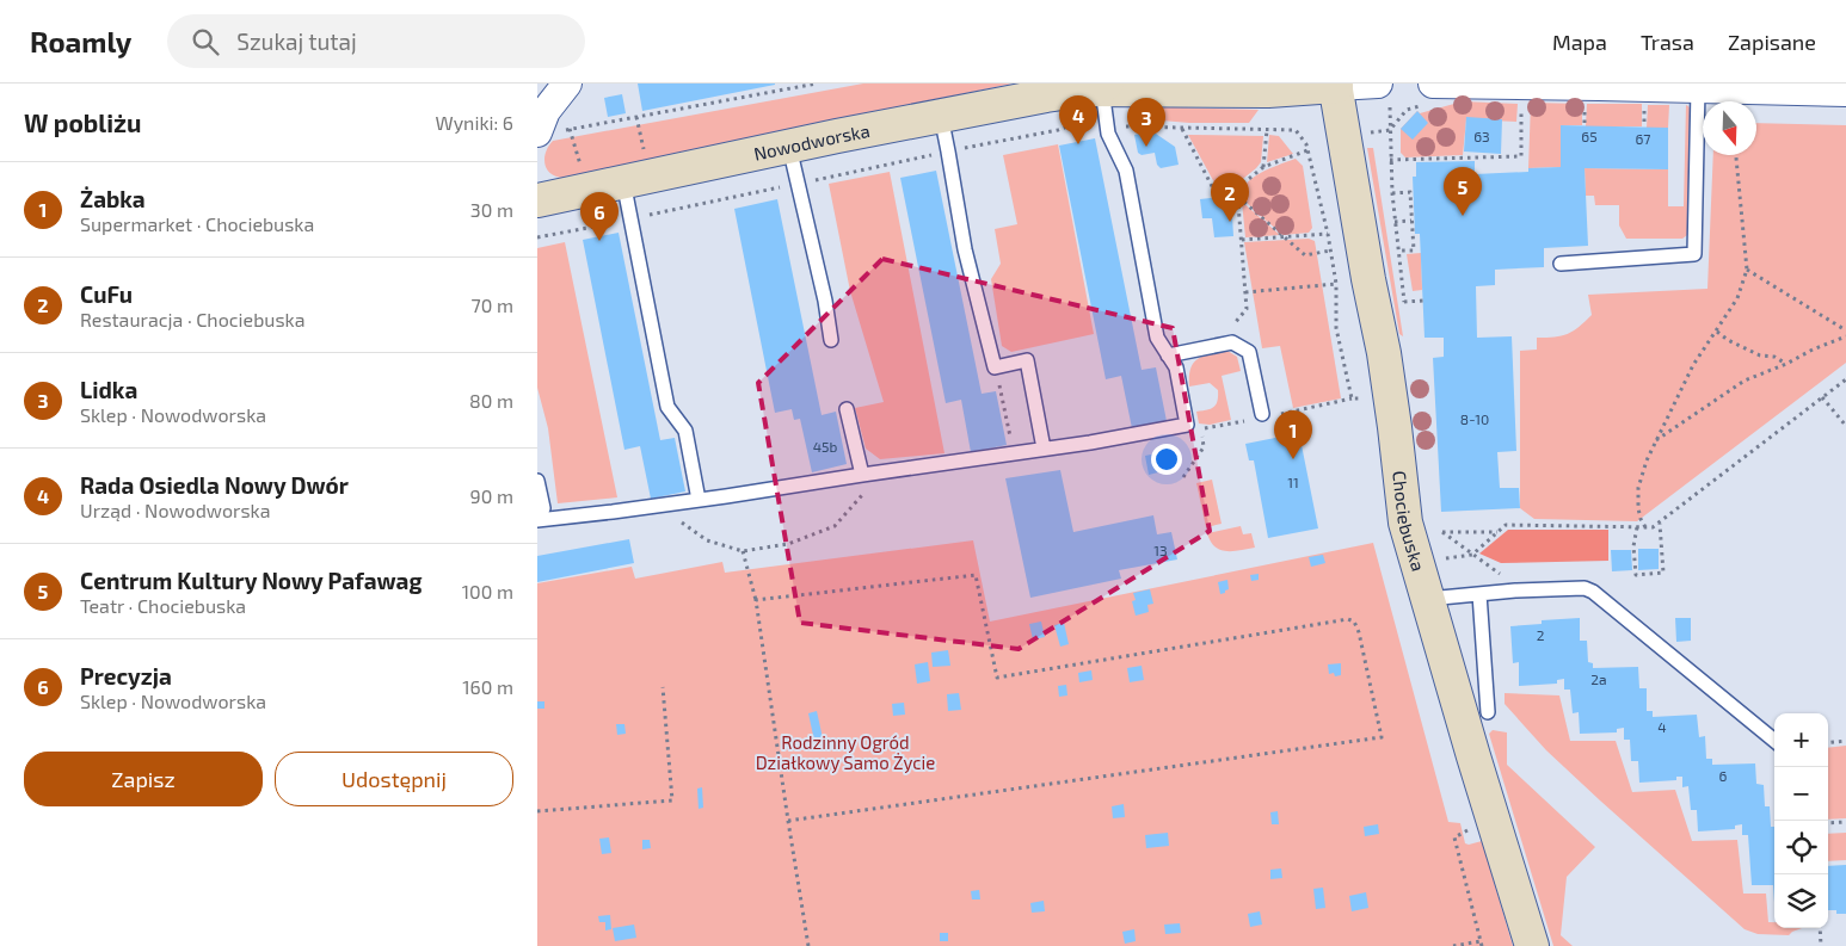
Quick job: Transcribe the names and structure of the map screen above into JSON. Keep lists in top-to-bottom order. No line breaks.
{"streets":{"street":["Nowodworska","Chociebuska"]},"crossings":[["Nowodworska","Chociebuska"]],"parks":["Rodzinny Ogród Działkowy Samo Życie"],"house_numbers":["63","65","67","8-10","45b","11","13","2","2a","4","6"],"north":"bottom","page":{"header":"Roamly","search":"Szukaj tutaj","nav":["Mapa","Trasa","Zapisane"],"heading":["W pobliżu","Wyniki: 6"],"pins":["4","3","5","2","6","1"],"list":[{"mark":"1","name":"Żabka","note":"Supermarket · Chociebuska","value":"30 m"},{"mark":"2","name":"CuFu","note":"Restauracja · Chociebuska","value":"70 m"},{"mark":"3","name":"Lidka","note":"Sklep · Nowodworska","value":"80 m"},{"mark":"4","name":"Rada Osiedla Nowy Dwór","note":"Urząd · Nowodworska","value":"90 m"},{"mark":"5","name":"Centrum Kultury Nowy Pafawag","note":"Teatr · Chociebuska","value":"100 m"},{"mark":"6","name":"Precyzja","note":"Sklep · Nowodworska","value":"160 m"}],"map_buttons":["+","−"],"buttons":["Zapisz","Udostępnij"]}}
